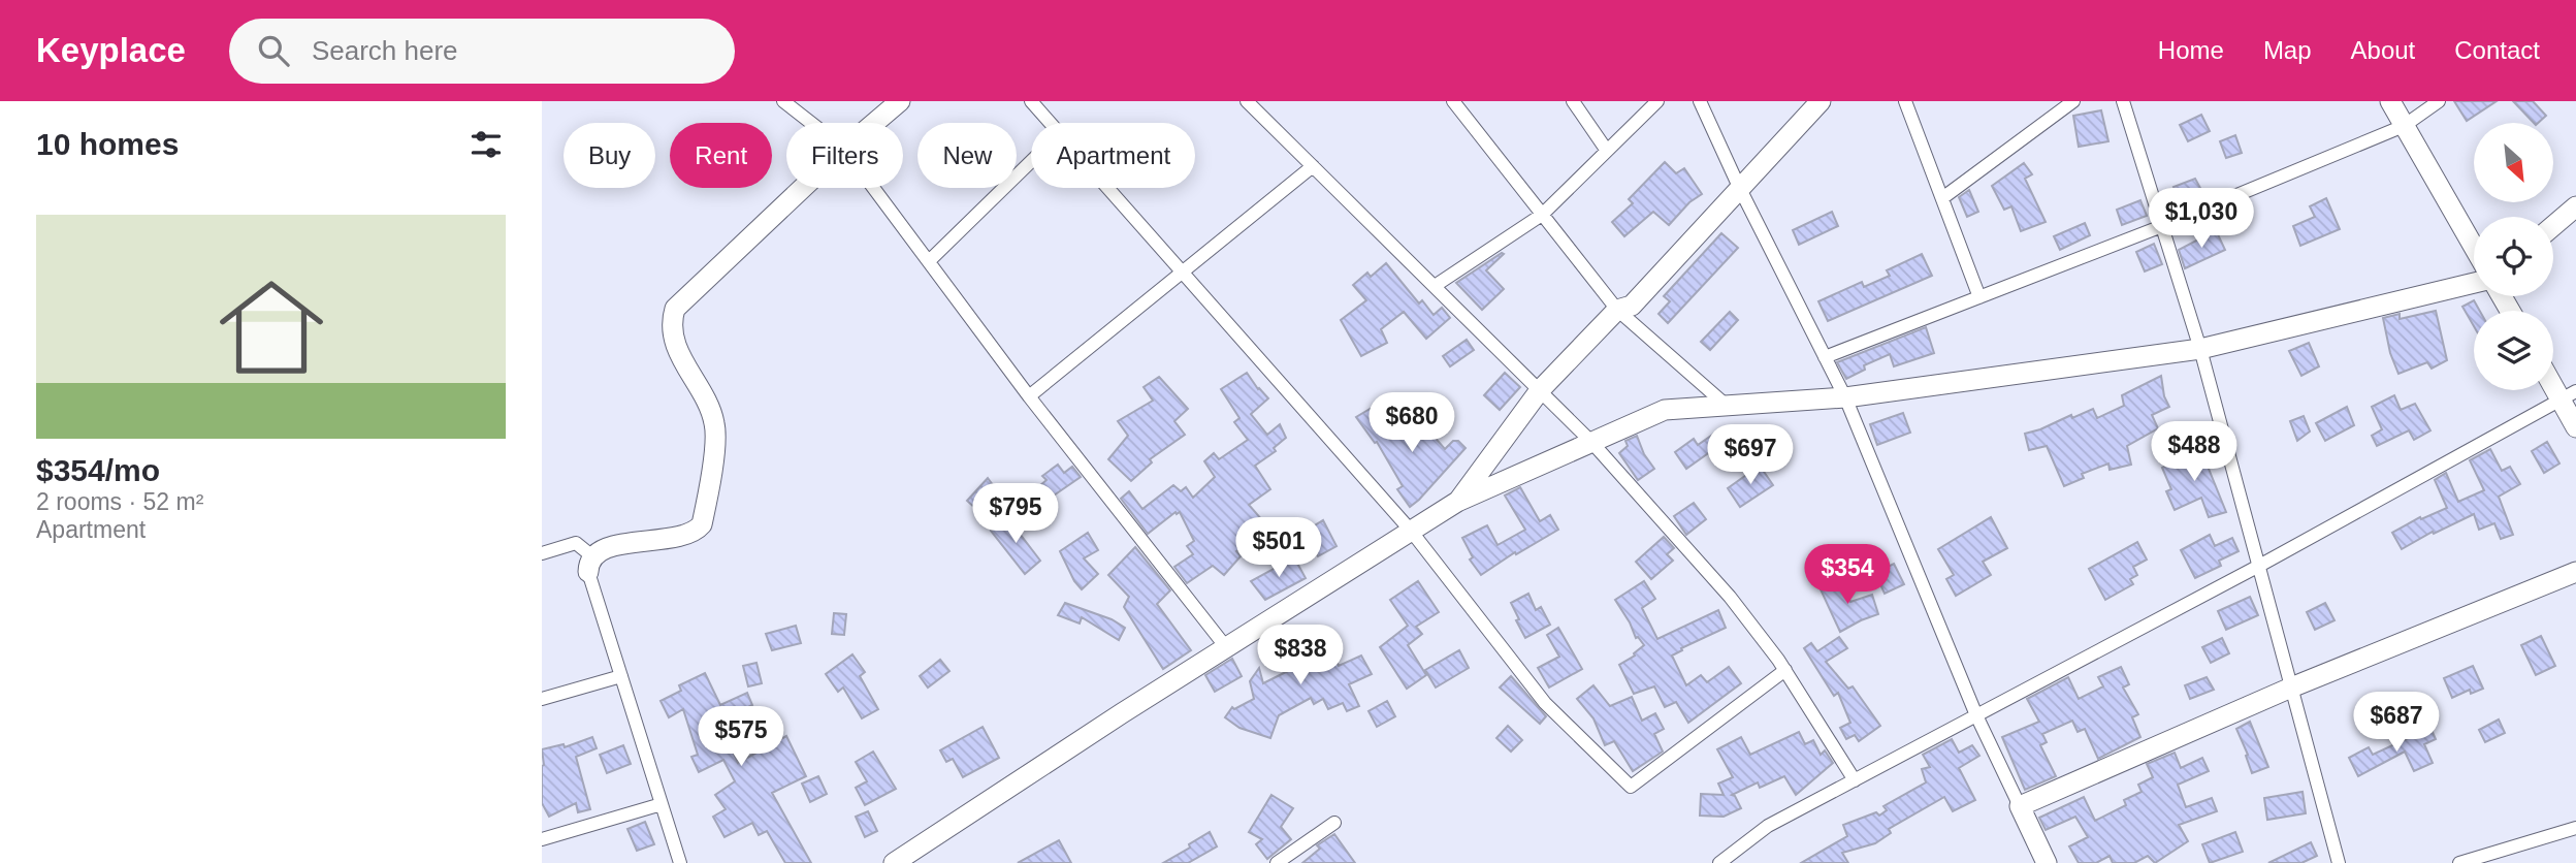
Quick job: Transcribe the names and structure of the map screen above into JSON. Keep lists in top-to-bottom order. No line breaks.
{"north":"bottom right","page":{"header":"Keyplace","search":"Search here","nav":["Home","Map","About","Contact"],"heading":"10 homes","chip":["Buy","Rent","Filters","New","Apartment"],"list":[{"name":"$354/mo","note":"2 rooms · 52 m² · Apartment"}],"price":["$1,030","$680","$488","$697","$795","$501","$354","$838","$687","$575"]}}
